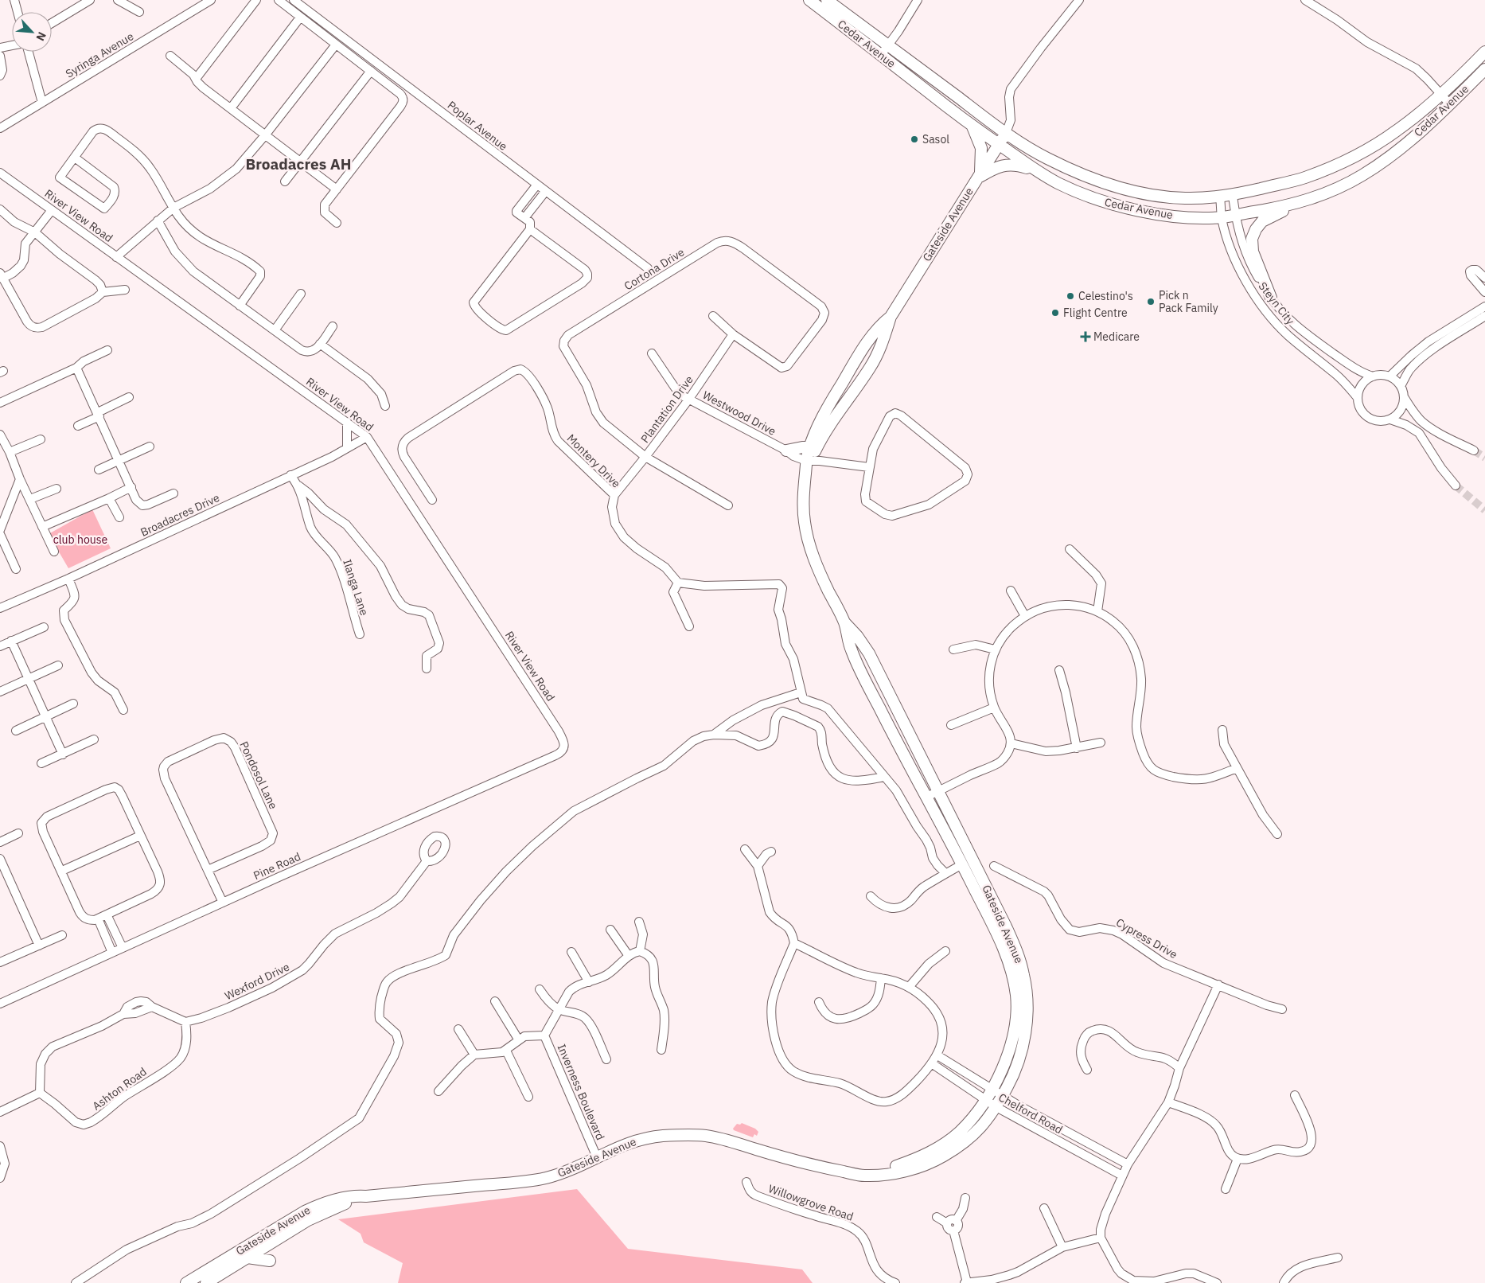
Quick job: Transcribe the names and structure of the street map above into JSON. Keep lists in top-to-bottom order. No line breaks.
{"streets":{"street":["Cedar Avenue","Syringa Avenue","Poplar Avenue","River View Road","Gateside Avenue","Cortona Drive","Steyn City","Plantation Drive","Westwood Drive","Montery Drive","Broadacres Drive","Ilanga Lane","Pondosol Lane","Pine Road","Cypress Drive","Wexford Drive","Ashton Road","Inverness Boulevard","Chelford Road","Willowgrove Road"]},"crossings":[["Cedar Avenue","Gateside Avenue"],["Cedar Avenue","Steyn City"],["River View Road","Broadacres Drive"],["River View Road","Pine Road"],["Gateside Avenue","Westwood Drive"],["Gateside Avenue","Inverness Boulevard"],["Gateside Avenue","Chelford Road"],["Cortona Drive","Plantation Drive"],["Plantation Drive","Westwood Drive"],["Plantation Drive","Montery Drive"],["Broadacres Drive","Ilanga Lane"],["Pondosol Lane","Pine Road"],["Wexford Drive","Ashton Road"]],"districts":["Broadacres AH"],"parks":["club house"],"places":{"other":["Sasol","Celestino's","Pick n Pack Family","Flight Centre"],"health":["Medicare"]},"north":"bottom right"}
